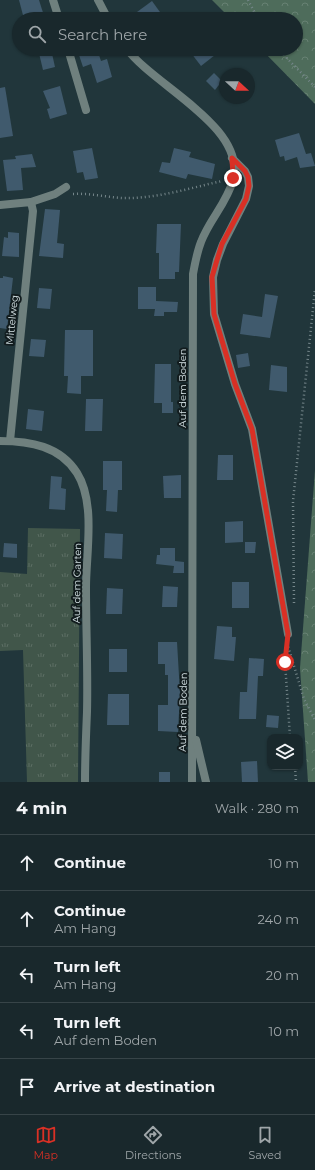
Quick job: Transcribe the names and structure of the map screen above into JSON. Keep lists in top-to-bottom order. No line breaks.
{"streets":{"street":["Mittelweg","Auf dem Boden","Auf dem Garten"]},"crossings":[["Mittelweg","Auf dem Garten"]],"north":"right","page":{"search":"Search here","heading":["4 min","Walk · 280 m"],"list":[["Continue","10 m"],["Continue","Am Hang","240 m"],["Turn left","Am Hang","20 m"],["Turn left","Auf dem Boden","10 m"],"Arrive at destination"],"nav":["Map","Directions","Saved"]}}
